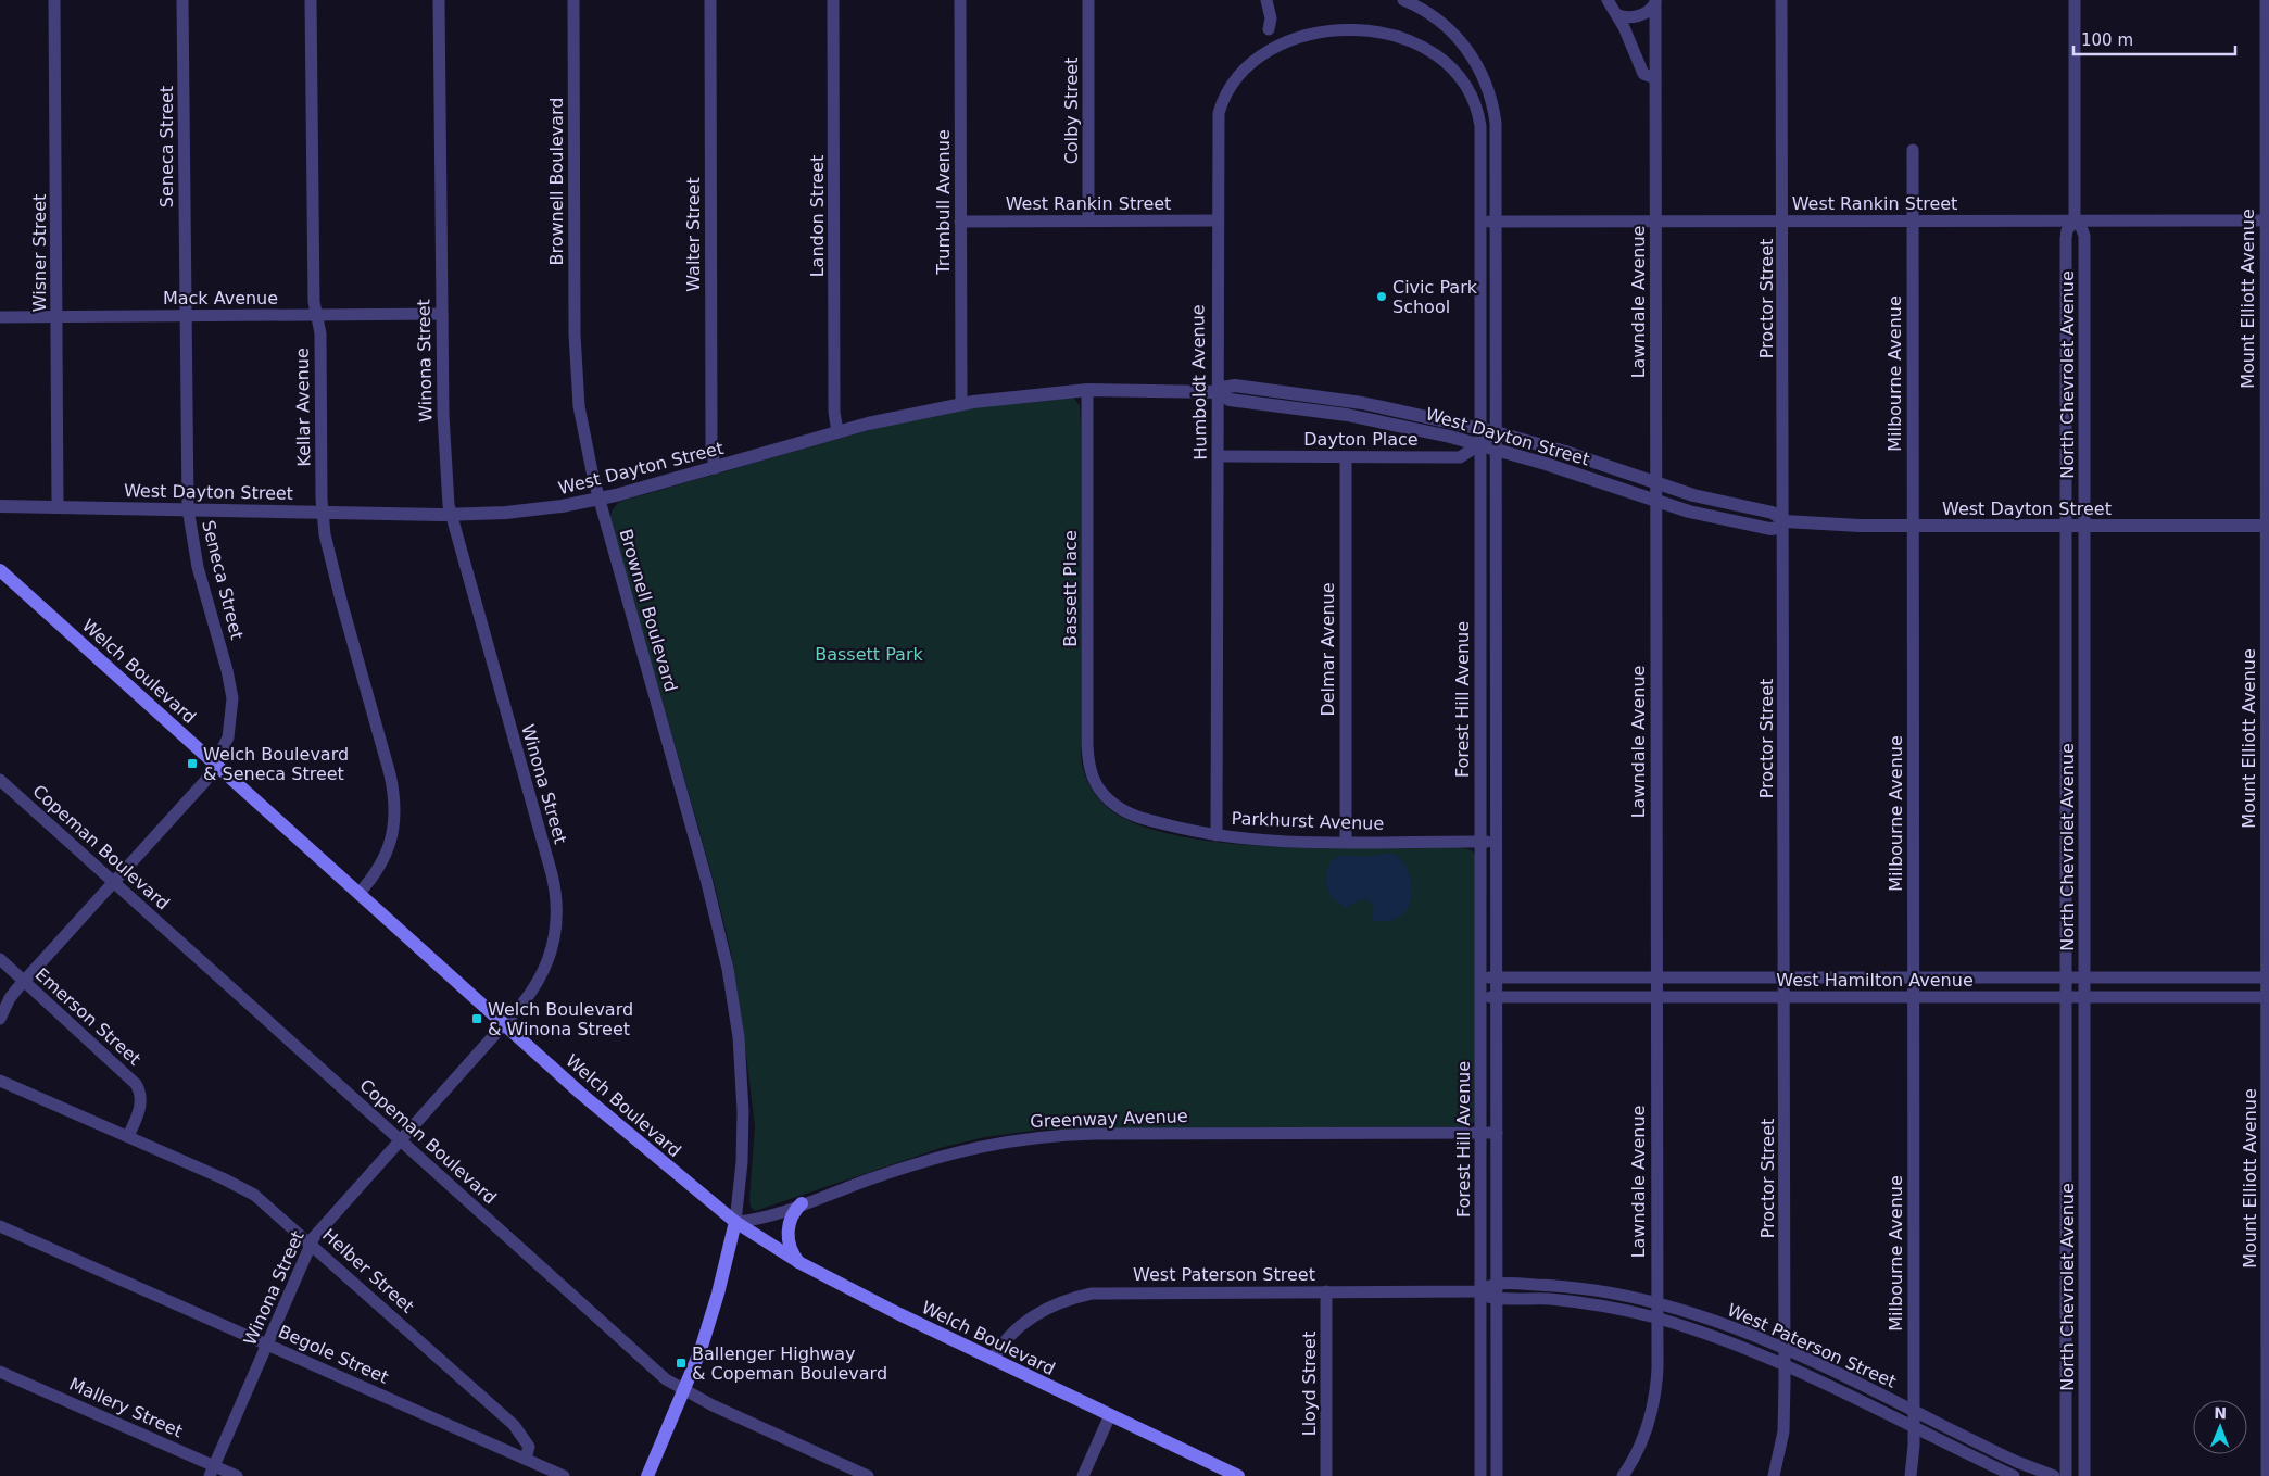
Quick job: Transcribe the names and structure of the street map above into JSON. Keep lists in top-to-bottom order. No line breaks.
{"streets":{"main road":["Welch Boulevard"],"street":["Colby Street","Seneca Street","Brownell Boulevard","Trumbull Avenue","West Rankin Street","Landon Street","Walter Street","Wisner Street","Mack Avenue","Proctor Street","Mount Elliott Avenue","Lawndale Avenue","Winona Street","Milbourne Avenue","North Chevrolet Avenue","Humboldt Avenue","Kellar Avenue","West Dayton Street","Dayton Place","Bassett Place","Delmar Avenue","Forest Hill Avenue","Parkhurst Avenue","Copeman Boulevard","West Hamilton Avenue","Emerson Street","Greenway Avenue","Helber Street","West Paterson Street","Begole Street","Lloyd Street","Mallery Street"]},"crossings":[["Colby Street","West Rankin Street"],["Seneca Street","Mack Avenue"],["Seneca Street","West Dayton Street"],["Seneca Street","Welch Boulevard"],["Seneca Street","Copeman Boulevard"],["Seneca Street","Emerson Street"],["Brownell Boulevard","West Dayton Street"],["Brownell Boulevard","Welch Boulevard"],["Brownell Boulevard","Greenway Avenue"],["Trumbull Avenue","West Rankin Street"],["Trumbull Avenue","West Dayton Street"],["West Rankin Street","Proctor Street"],["West Rankin Street","Mount Elliott Avenue"],["West Rankin Street","Lawndale Avenue"],["West Rankin Street","Milbourne Avenue"],["West Rankin Street","North Chevrolet Avenue"],["West Rankin Street","Humboldt Avenue"],["West Rankin Street","Forest Hill Avenue"],["Landon Street","West Dayton Street"],["Walter Street","West Dayton Street"],["Wisner Street","Mack Avenue"],["Wisner Street","West Dayton Street"],["Mack Avenue","Winona Street"],["Mack Avenue","Kellar Avenue"],["Proctor Street","West Dayton Street"],["Proctor Street","West Hamilton Avenue"],["Proctor Street","West Paterson Street"],["Mount Elliott Avenue","West Dayton Street"],["Mount Elliott Avenue","West Hamilton Avenue"],["Lawndale Avenue","West Dayton Street"],["Lawndale Avenue","West Hamilton Avenue"],["Lawndale Avenue","West Paterson Street"],["Winona Street","West Dayton Street"],["Winona Street","Welch Boulevard"],["Winona Street","Copeman Boulevard"],["Winona Street","Helber Street"],["Winona Street","Begole Street"],["Winona Street","Mallery Street"],["Milbourne Avenue","West Dayton Street"],["Milbourne Avenue","West Hamilton Avenue"],["Milbourne Avenue","West Paterson Street"],["North Chevrolet Avenue","West Dayton Street"],["North Chevrolet Avenue","West Hamilton Avenue"],["Humboldt Avenue","West Dayton Street"],["Humboldt Avenue","Dayton Place"],["Humboldt Avenue","Parkhurst Avenue"],["Kellar Avenue","West Dayton Street"],["Kellar Avenue","Welch Boulevard"],["West Dayton Street","Dayton Place"],["West Dayton Street","Bassett Place"],["West Dayton Street","Forest Hill Avenue"],["Dayton Place","Delmar Avenue"],["Dayton Place","Forest Hill Avenue"],["Bassett Place","Parkhurst Avenue"],["Delmar Avenue","Parkhurst Avenue"],["Welch Boulevard","Greenway Avenue"],["Welch Boulevard","West Paterson Street"],["Forest Hill Avenue","Parkhurst Avenue"],["Forest Hill Avenue","West Hamilton Avenue"],["Forest Hill Avenue","Greenway Avenue"],["Forest Hill Avenue","West Paterson Street"],["Emerson Street","Helber Street"],["Helber Street","Begole Street"],["West Paterson Street","Lloyd Street"]],"parks":["Bassett Park"],"places":{"other":["Civic Park School"],"transit":["Welch Boulevard & Seneca Street","Welch Boulevard & Winona Street","Ballenger Highway & Copeman Boulevard"]},"scale_bar":"100 m","north":"top"}
